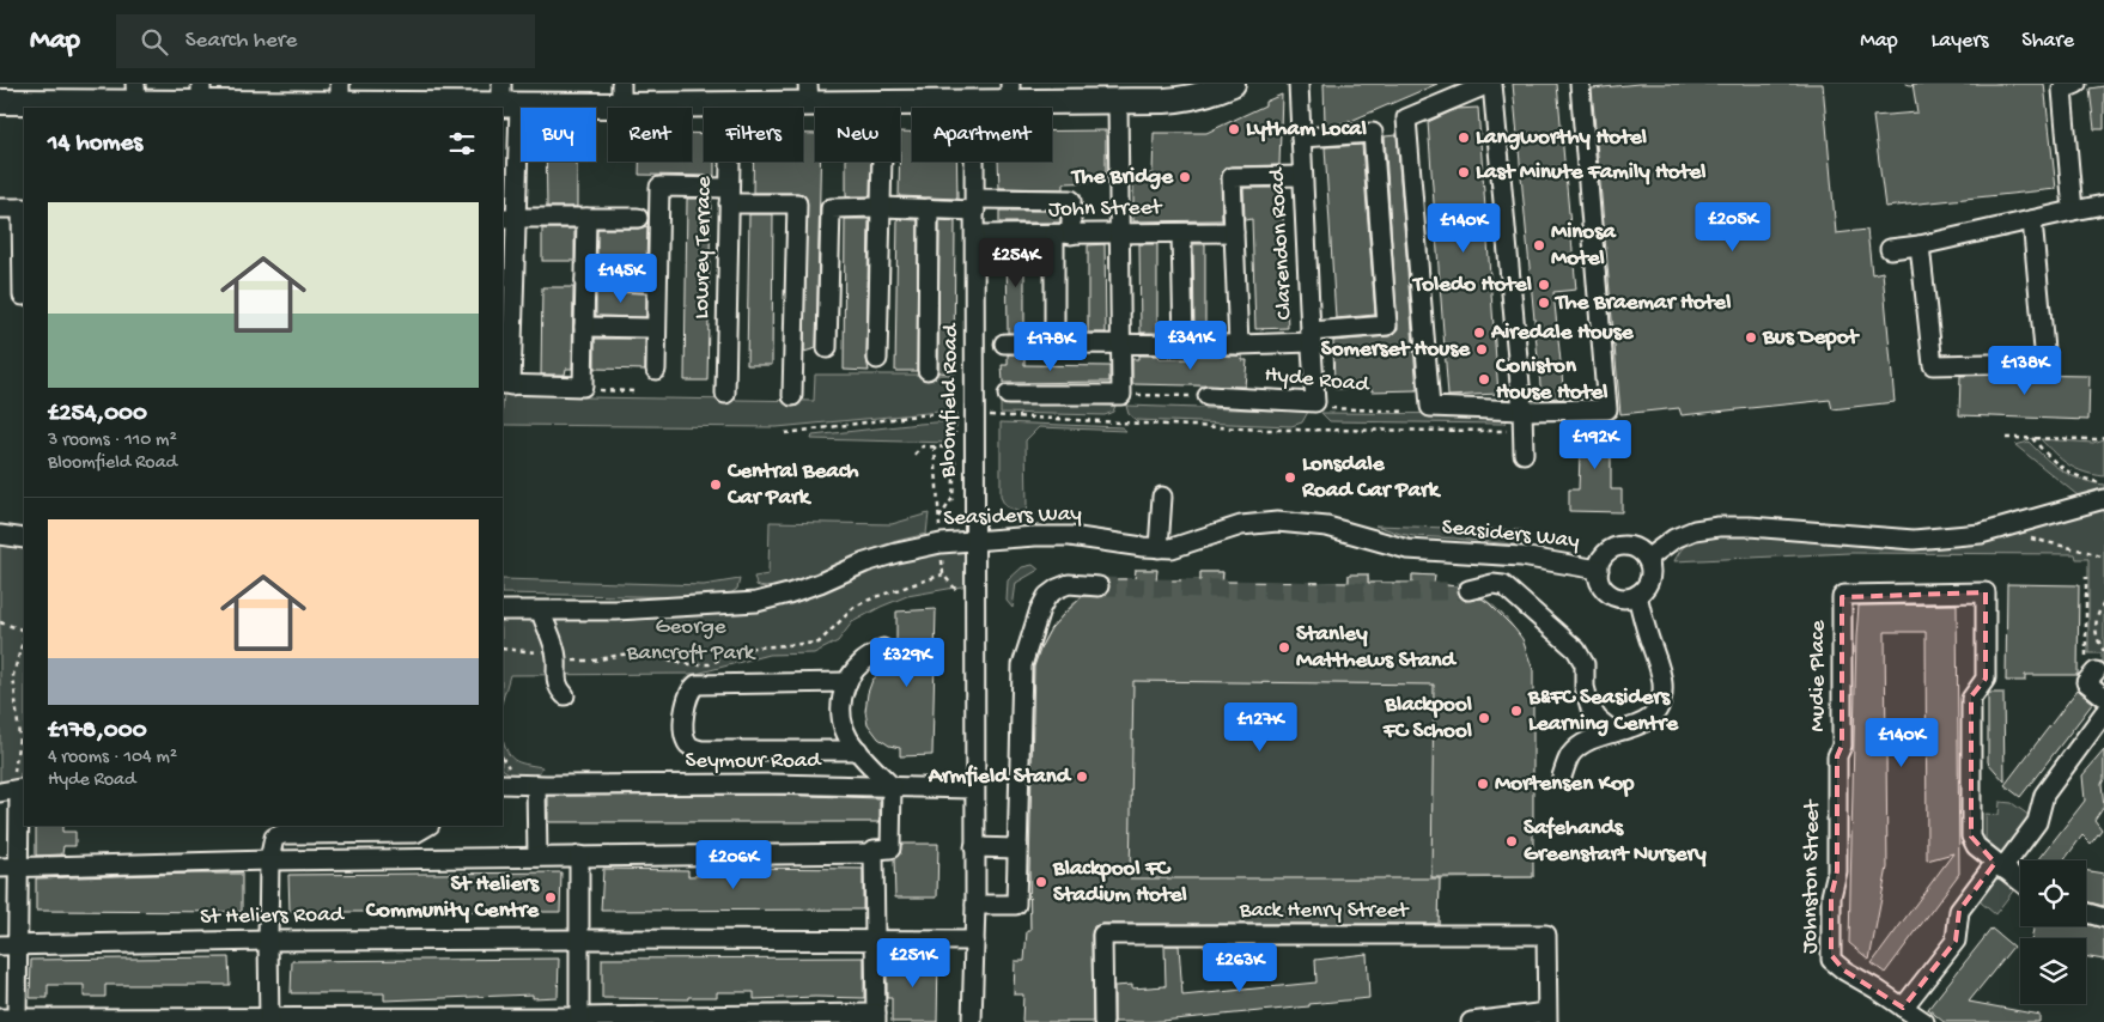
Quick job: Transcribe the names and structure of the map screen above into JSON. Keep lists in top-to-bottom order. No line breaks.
{"streets":{"street":["John Street","Clarendon Road","Lowrey Terrace","Hyde Road","Bloomfield Road","Seasiders Way","Mudie Place","Seymour Road","Johnston Street","Back Henry Street","St Heliers Road"]},"crossings":[["John Street","Bloomfield Road"],["Clarendon Road","Hyde Road"],["Bloomfield Road","Seasiders Way"],["Bloomfield Road","Seymour Road"],["Bloomfield Road","St Heliers Road"],["Mudie Place","Johnston Street"]],"parks":["George Bancroft Park"],"places":["Lytham Local","Langworthy Hotel","Last Minute Family Hotel","The Bridge","Minosa Motel","Toledo Hotel","The Braemar Hotel","Airedale House","Bus Depot","Somerset House","Coniston House Hotel","Lonsdale Road Car Park","Central Beach Car Park","Stanley Matthews Stand","B&FC Seasiders Learning Centre","Blackpool FC School","Armfield Stand","Mortensen Kop","Safehands Greenstart Nursery","Blackpool FC Stadium Hotel","St Heliers Community Centre"],"page":{"header":"Map","search":"Search here","nav":["Map","Layers","Share"],"chip":["Buy","Rent","Filters","New","Apartment"],"heading":"14 homes","list":[{"name":"£254,000","note":"3 rooms · 110 m² · Bloomfield Road"},{"name":"£178,000","note":"4 rooms · 104 m² · Hyde Road"}],"price":["£205K","£140K","£254K","£145K","£341K","£178K","£138K","£192K","£329K","£127K","£140K","£206K","£251K","£263K"]}}
